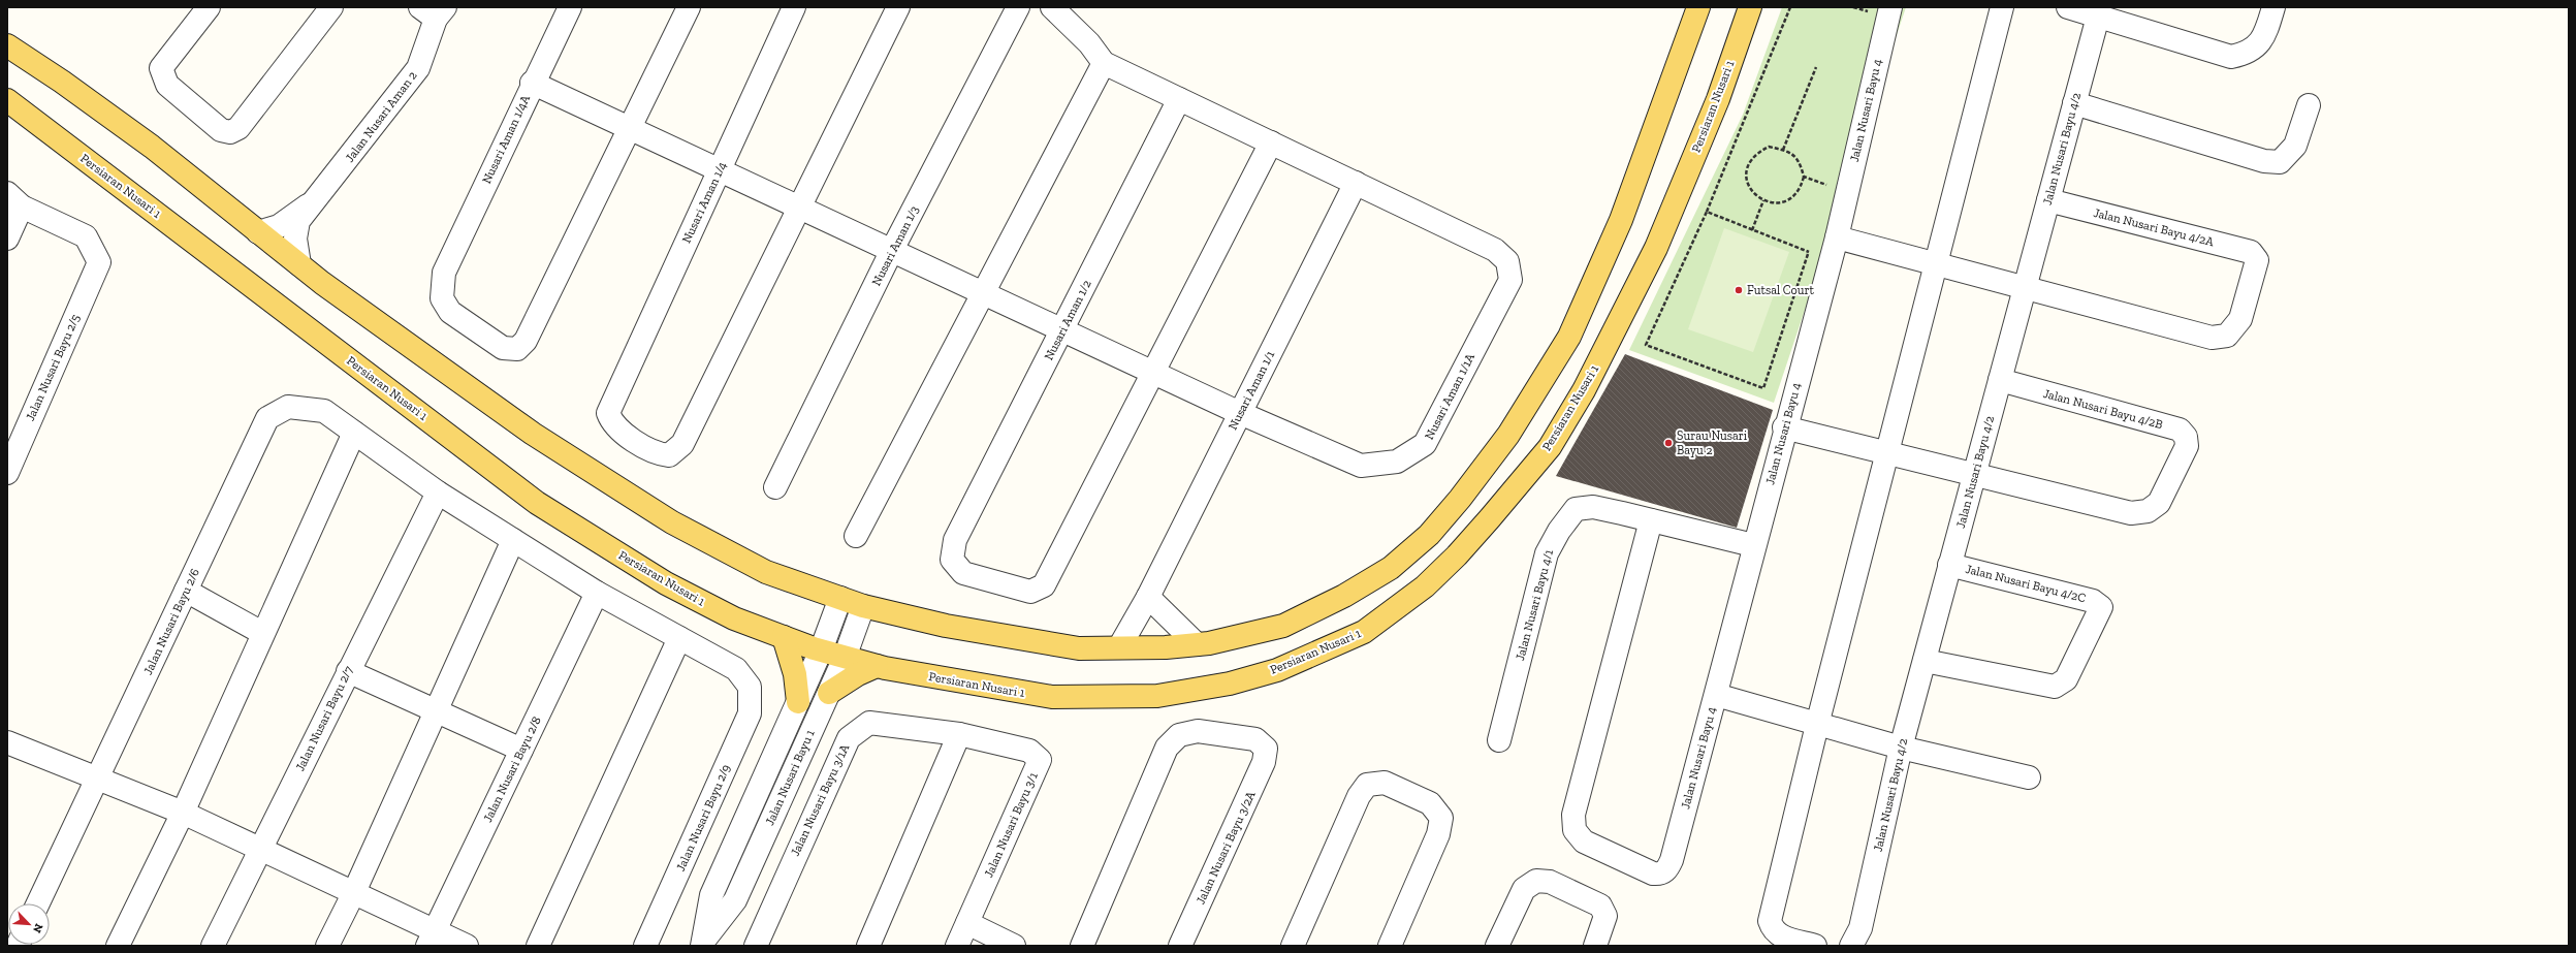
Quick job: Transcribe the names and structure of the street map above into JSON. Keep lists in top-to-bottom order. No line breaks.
{"streets":{"main road":["Persiaran Nusari 1"],"street":["Jalan Nusari Bayu 4","Jalan Nusari Aman 2","Nusari Aman 1/4A","Jalan Nusari Bayu 4/2","Nusari Aman 1/4","Jalan Nusari Bayu 4/2A","Nusari Aman 1/3","Nusari Aman 1/2","Jalan Nusari Bayu 2/5","Nusari Aman 1/1","Nusari Aman 1/1A","Jalan Nusari Bayu 4/2B","Jalan Nusari Bayu 4/2C","Jalan Nusari Bayu 4/1","Jalan Nusari Bayu 2/6","Jalan Nusari Bayu 2/7","Jalan Nusari Bayu 2/8","Jalan Nusari Bayu 1","Jalan Nusari Bayu 3/1A","Jalan Nusari Bayu 2/9","Jalan Nusari Bayu 3/1","Jalan Nusari Bayu 3/2A"]},"crossings":[["Persiaran Nusari 1","Jalan Nusari Bayu 1"],["Jalan Nusari Bayu 4","Jalan Nusari Bayu 4/1"],["Nusari Aman 1/4A","Nusari Aman 1/1A"],["Jalan Nusari Bayu 4/2","Jalan Nusari Bayu 4/2A"],["Jalan Nusari Bayu 4/2","Jalan Nusari Bayu 4/2B"],["Jalan Nusari Bayu 4/2","Jalan Nusari Bayu 4/2C"],["Nusari Aman 1/4","Nusari Aman 1/1A"],["Nusari Aman 1/3","Nusari Aman 1/1A"],["Nusari Aman 1/2","Nusari Aman 1/1A"],["Nusari Aman 1/1","Nusari Aman 1/1A"],["Jalan Nusari Bayu 2/6","Jalan Nusari Bayu 2/7"],["Jalan Nusari Bayu 2/6","Jalan Nusari Bayu 2/8"],["Jalan Nusari Bayu 2/6","Jalan Nusari Bayu 2/9"],["Jalan Nusari Bayu 3/1A","Jalan Nusari Bayu 3/1"]],"places":["Futsal Court","Surau Nusari Bayu 2"],"north":"bottom right"}
